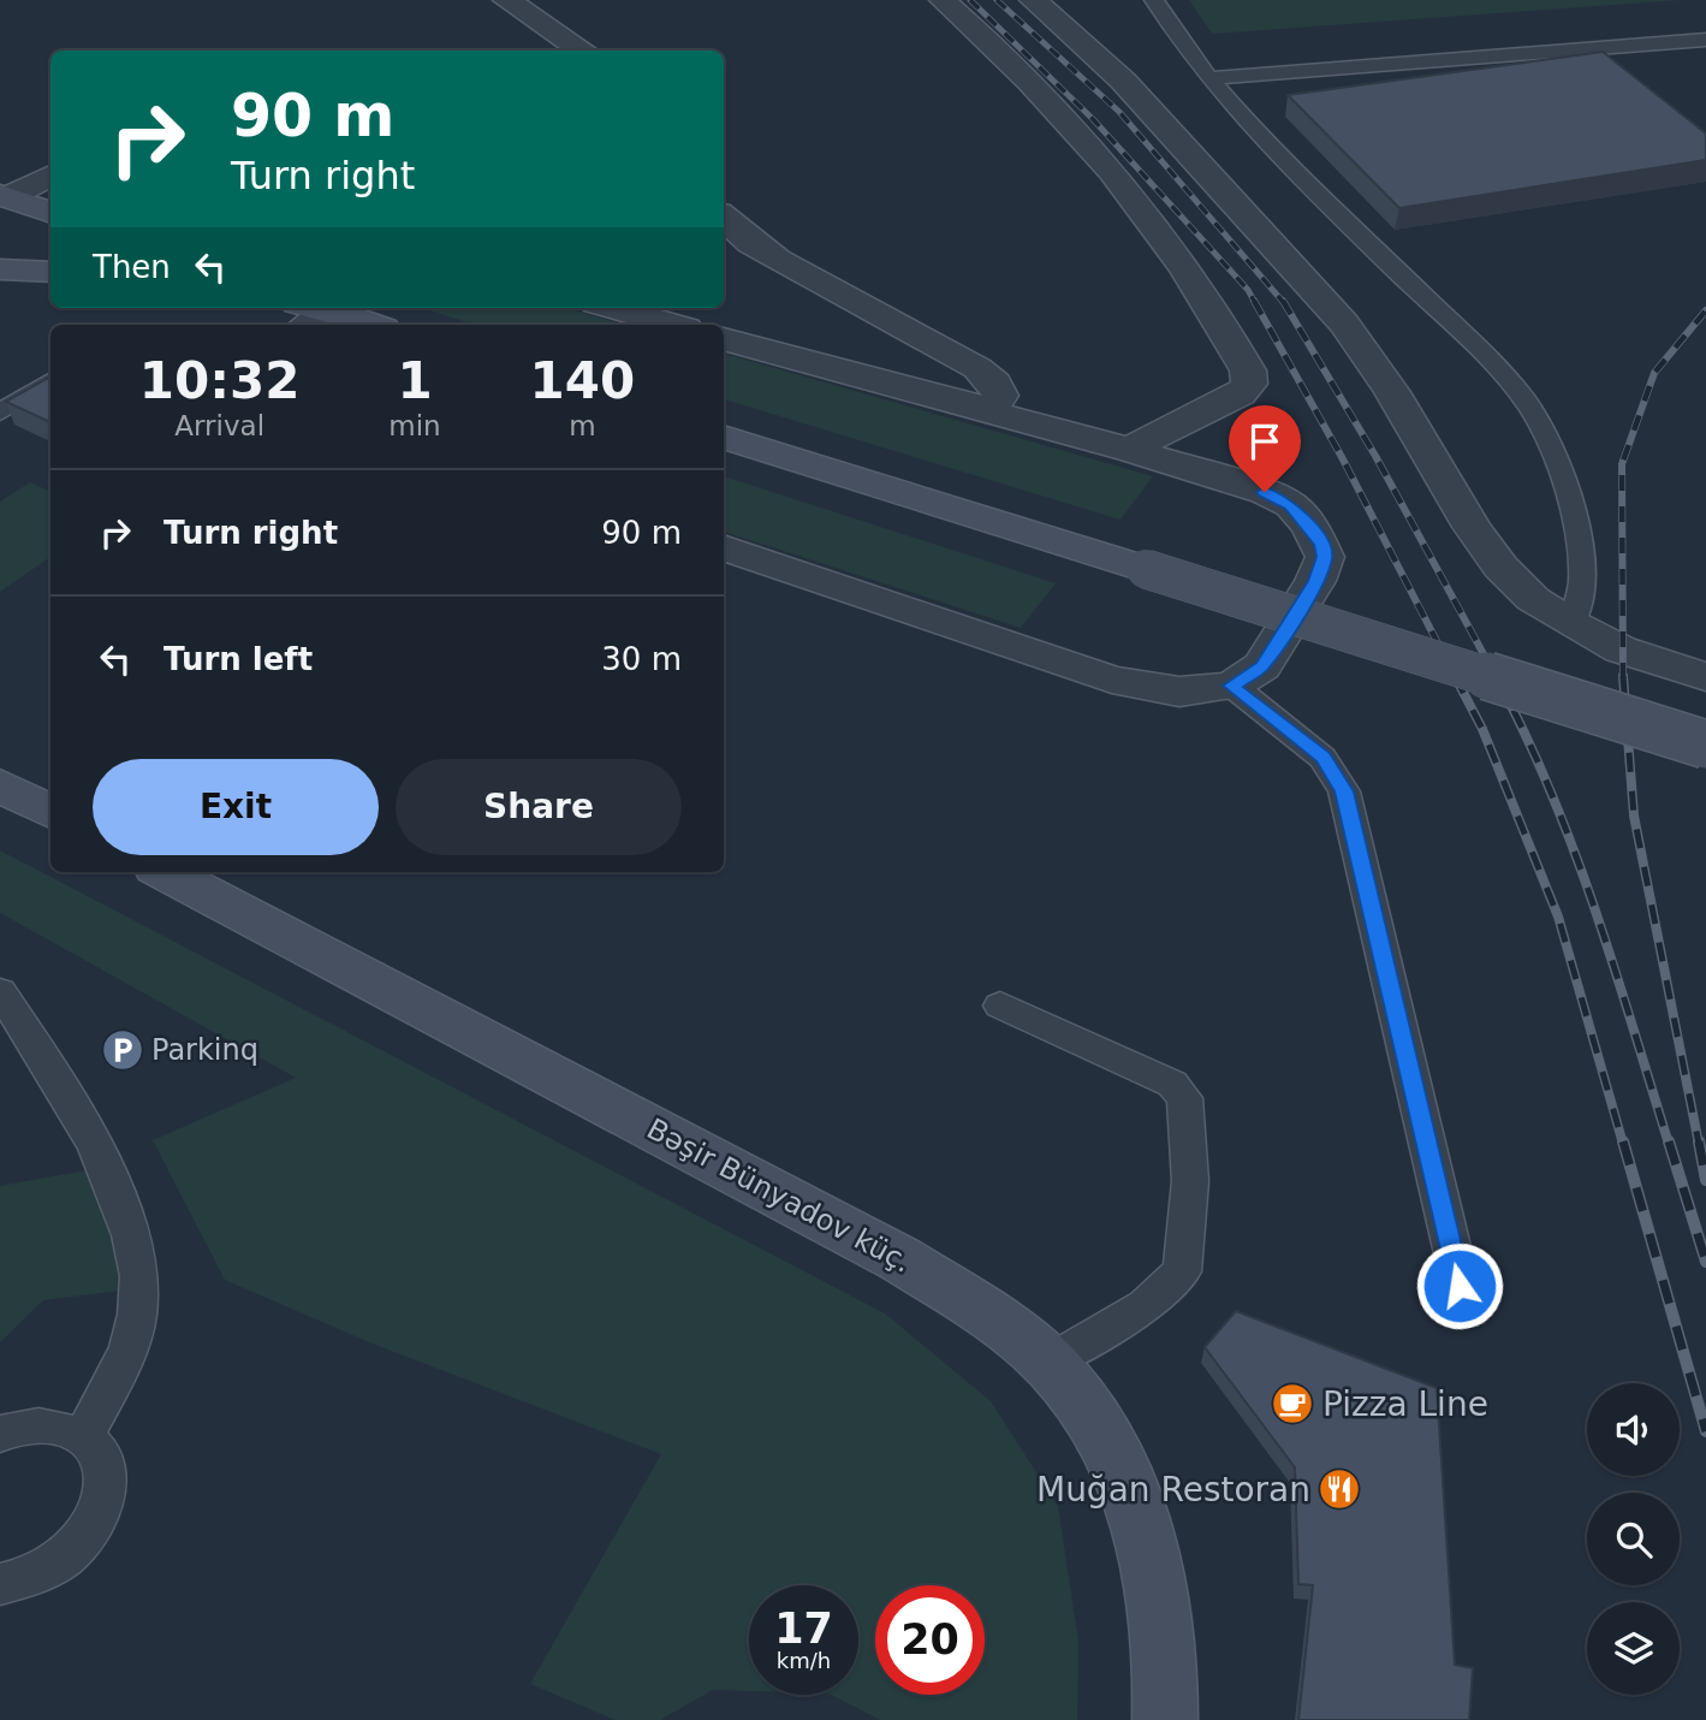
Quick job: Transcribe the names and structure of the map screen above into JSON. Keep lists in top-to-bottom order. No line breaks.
{"streets":{"street":["Bəşir Bünyadov küç."]},"places":{"parking":["Parkinq"],"cafe":["Pizza Line"],"restaurant":["Muğan Restoran"]},"page":{"turn":["90 m","Turn right"],"then":"Then","eta":["10:32","Arrival","1","min","140","m"],"list":[{"name":"Turn right","value":"90 m"},{"name":"Turn left","value":"30 m"}],"buttons":["Exit","Share"],"speed":"17 km/h","limit":"20"}}
